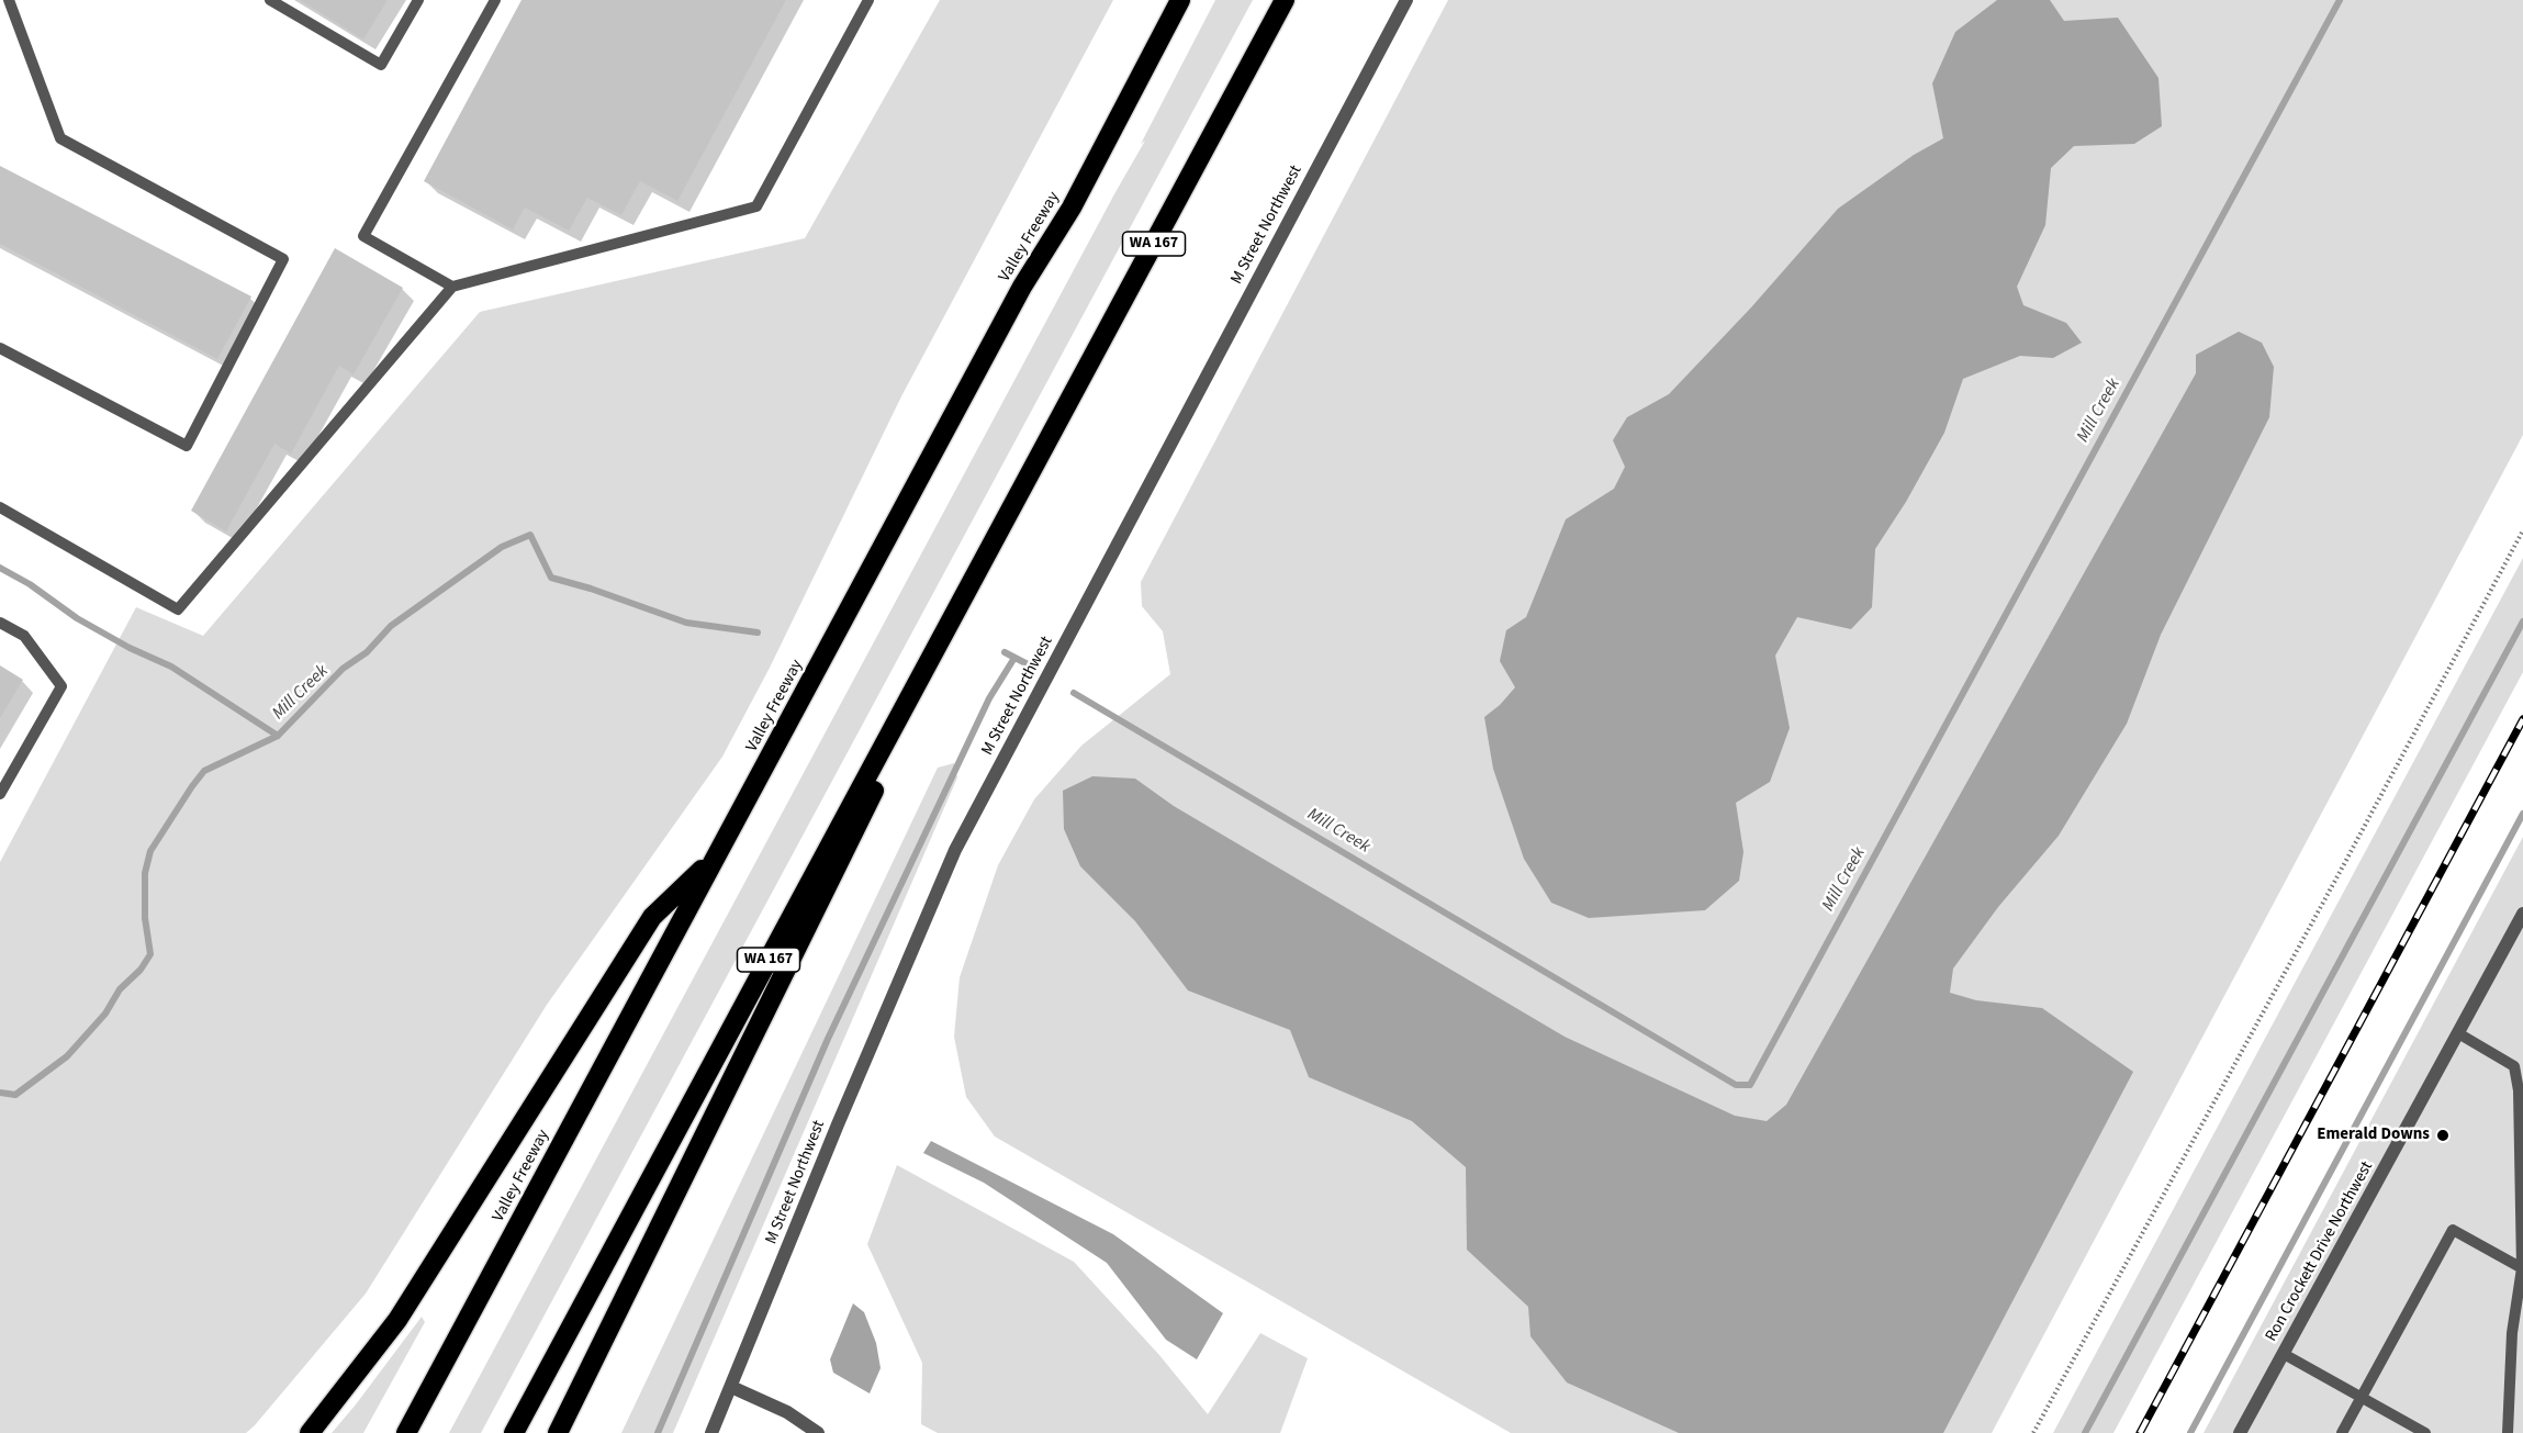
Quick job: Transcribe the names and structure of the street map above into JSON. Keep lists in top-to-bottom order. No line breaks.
{"streets":{"highway":["Valley Freeway","WA 167"],"street":["M Street Northwest","Ron Crockett Drive Northwest"]},"water":["Mill Creek"],"places":["Emerald Downs"]}
